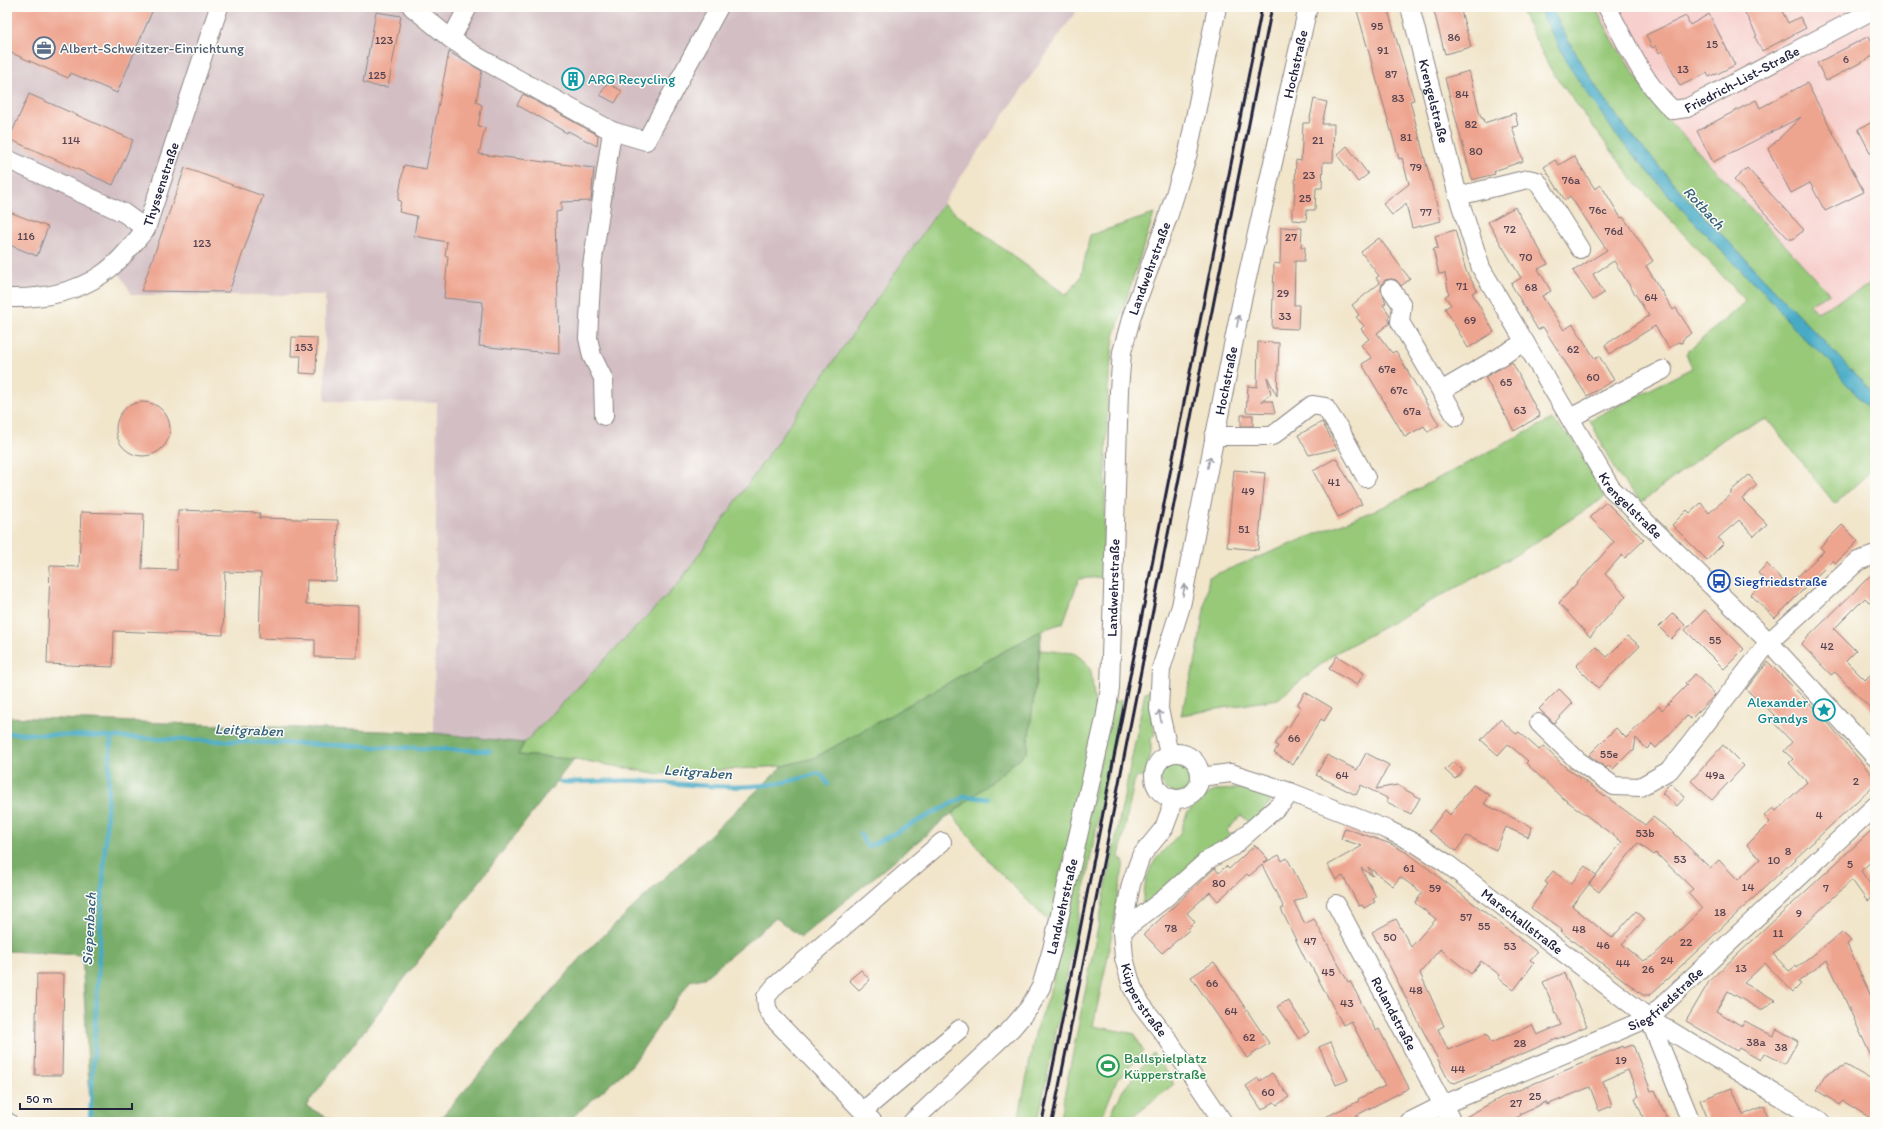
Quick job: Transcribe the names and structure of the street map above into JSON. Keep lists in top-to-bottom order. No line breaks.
{"streets":{"street":["Hochstraße","Friedrich-List-Straße","Krengelstraße","Thyssenstraße","Landwehrstraße","Marschallstraße","Siegfriedstraße","Küpperstraße","Rolandstraße"]},"crossings":[["Hochstraße","Marschallstraße"],["Hochstraße","Küpperstraße"],["Marschallstraße","Siegfriedstraße"],["Marschallstraße","Küpperstraße"],["Siegfriedstraße","Rolandstraße"]],"one_way":["Hochstraße"],"water":["Rotbach","Leitgraben","Siepenbach"],"places":{"office":["Albert-Schweitzer-Einrichtung"],"building":["ARG Recycling"],"bus stop":["Siegfriedstraße"],"place":["Alexander Grandys"],"sports":["Ballspielplatz Küpperstraße"]},"house_numbers":["95","86","123","15","91","6","13","87","125","84","83","82","81","114","21","80","79","23","76a","25","76c","77","72","76d","116","27","123","70","71","68","29","64","33","69","153","62","67e","60","65","67c","63","67a","41","49","51","55","42","66","55e","64","49a","2","4","53b","8","53","10","5","61","80","14","59","7","18","9","57","55","78","48","11","50","47","22","46","53","24","44","13","26","45","66","48","43","64","62","38a","28","38","19","44","60","25","27"],"scale_bar":"50 m"}
